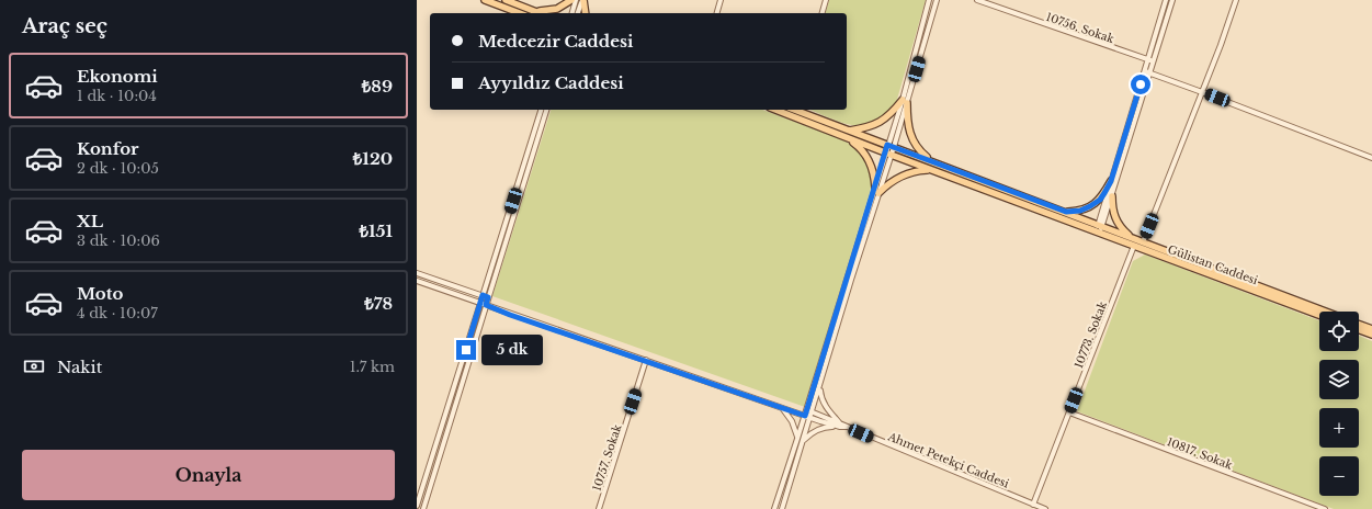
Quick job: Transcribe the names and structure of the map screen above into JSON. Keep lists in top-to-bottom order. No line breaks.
{"streets":{"main road":["Gülistan Caddesi"],"street":["10756. Sokak","10773. Sokak","10817. Sokak","10757. Sokak","Ahmet Petekçi Caddesi"]},"crossings":[["Gülistan Caddesi","10773. Sokak"],["10773. Sokak","10817. Sokak"],["10773. Sokak","Ahmet Petekçi Caddesi"],["10757. Sokak","Ahmet Petekçi Caddesi"]],"page":{"heading":"Araç seç","banner":["Medcezir Caddesi","Ayyıldız Caddesi"],"list":[{"name":"Ekonomi","note":"1 dk · 10:04","value":"₺89"},{"name":"Konfor","note":"2 dk · 10:05","value":"₺120"},{"name":"XL","note":"3 dk · 10:06","value":"₺151"},{"name":"Moto","note":"4 dk · 10:07","value":"₺78"}],"map_buttons":["+","−"],"bubble":"5 dk","pay":["Nakit","1.7 km"],"buttons":"Onayla"}}
